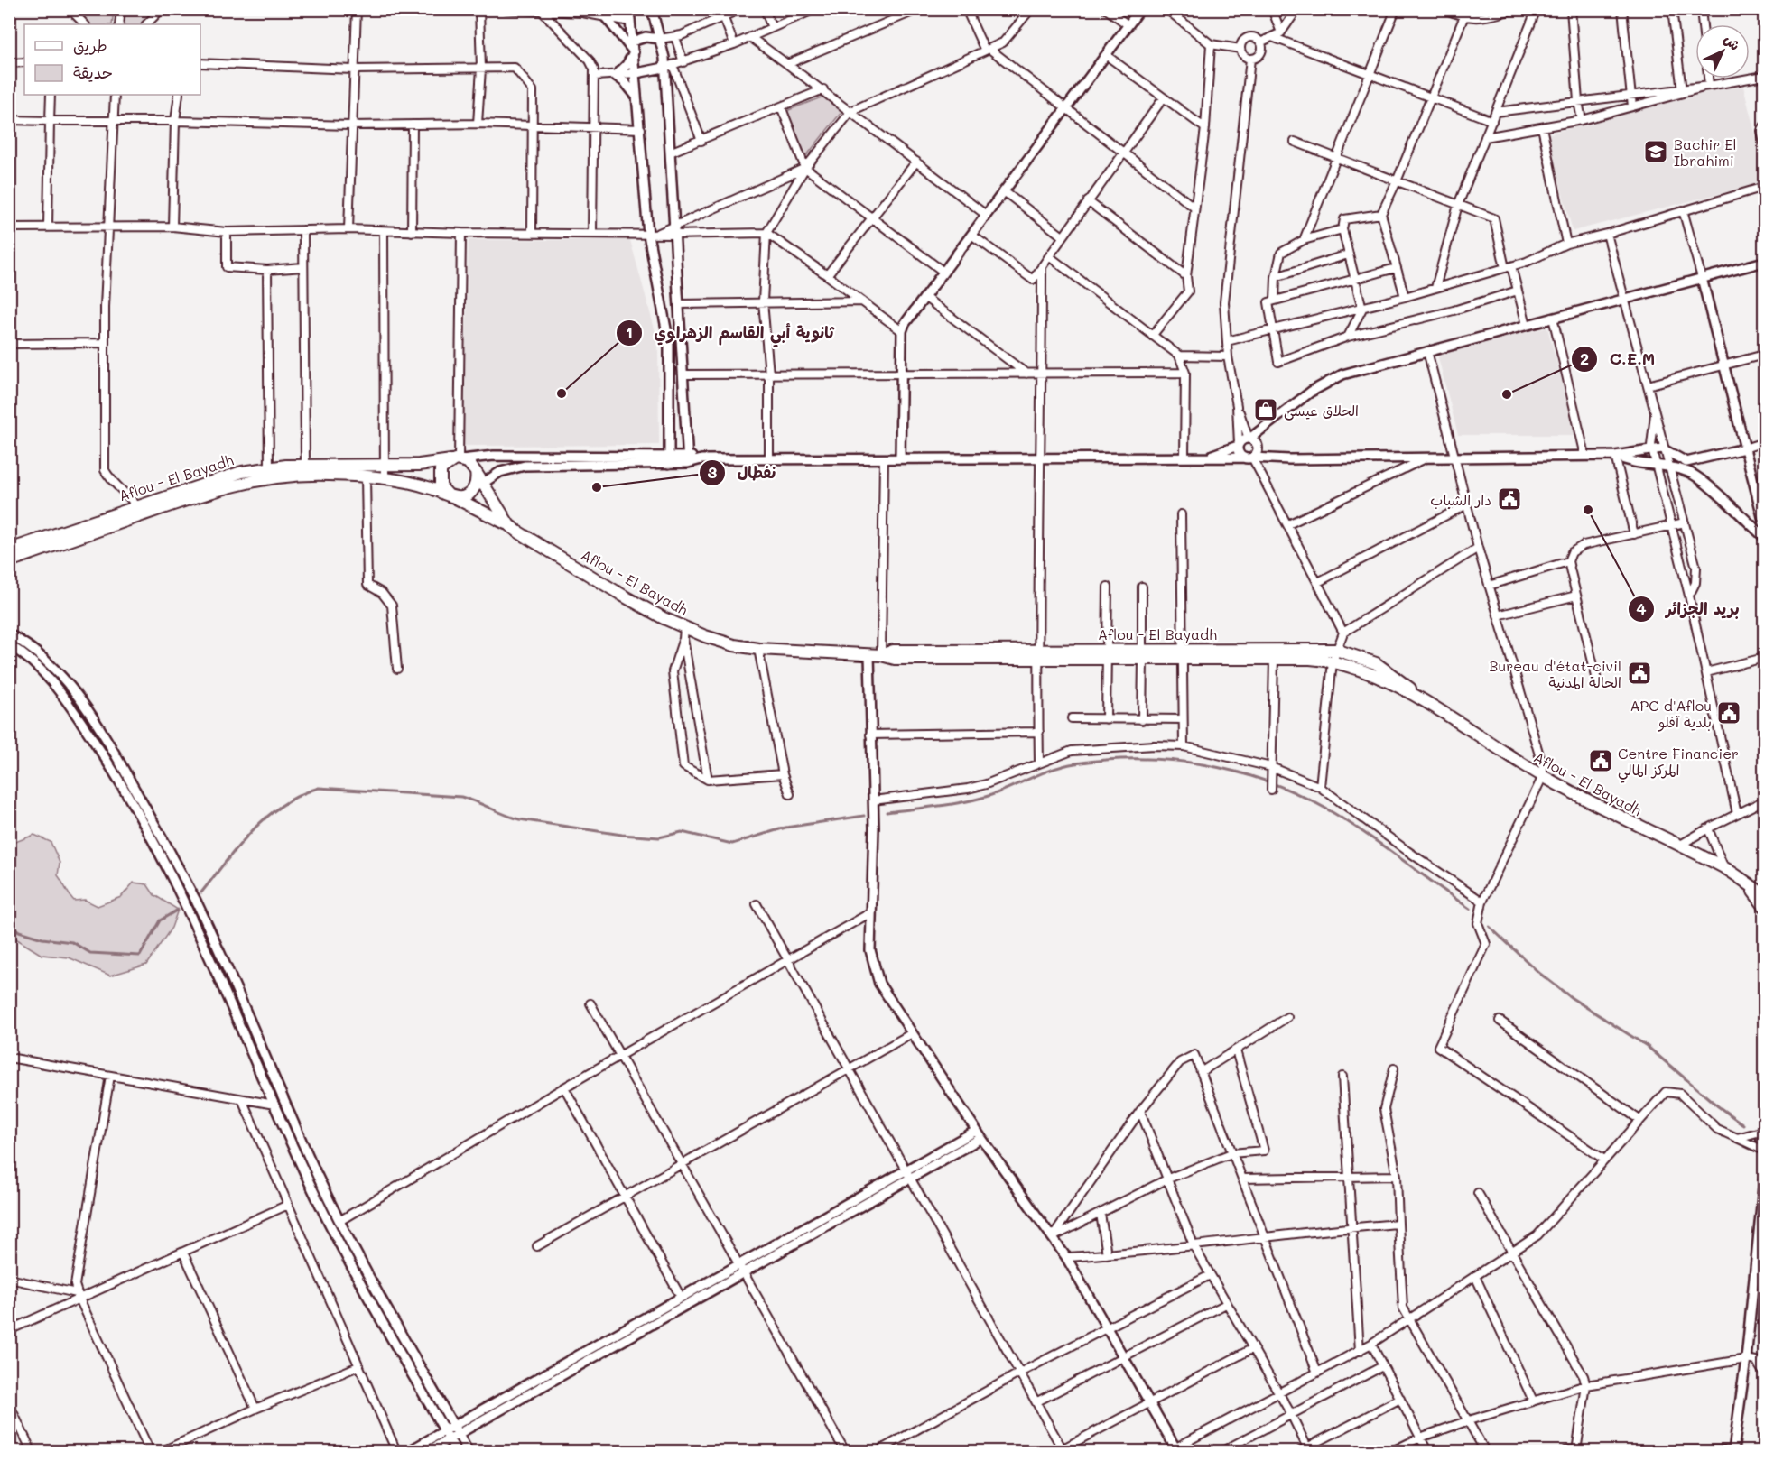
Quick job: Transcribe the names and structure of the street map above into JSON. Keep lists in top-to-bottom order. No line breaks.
{"streets":{"main road":["Aflou - El Bayadh"]},"places":{"school or university":["Bachir El Ibrahimi"],"other":["ثانوية أبي القاسم الزهراوي","C.E.M","نفطال","بريد الجزائر"],"shop":["الحلاق عيسى"],"public building":["دار الشباب","Bureau d'état-civil الحالة المدنية","APC d'Aflou بلدية آفلو","Centre Financier المركز المالي"]},"legend":["طريق","حديقة"],"north":"top right"}
